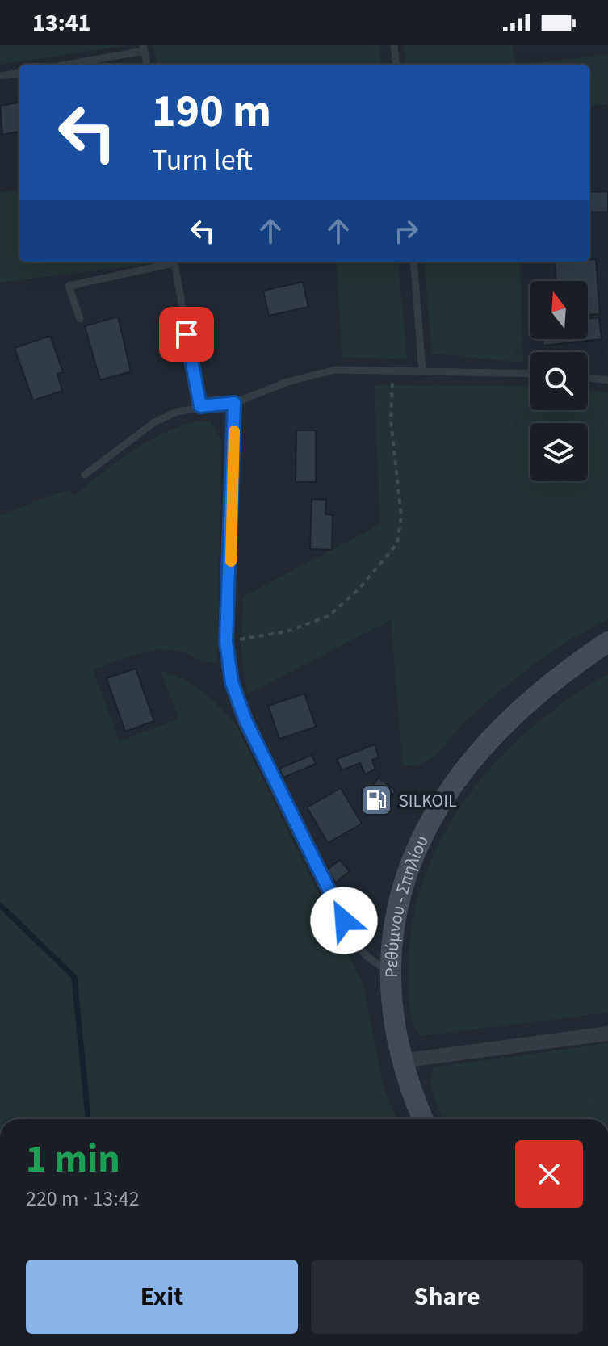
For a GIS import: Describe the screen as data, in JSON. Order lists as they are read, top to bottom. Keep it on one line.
{"streets":{"main road":["Ρεθύμνου - Σπηλίου"]},"places":{"fuel station":["SILKOIL"]},"north":"top","page":{"status":"13:41","turn":["190 m","Turn left"],"heading":["1 min","220 m · 13:42"],"buttons":["Exit","Share"]}}
